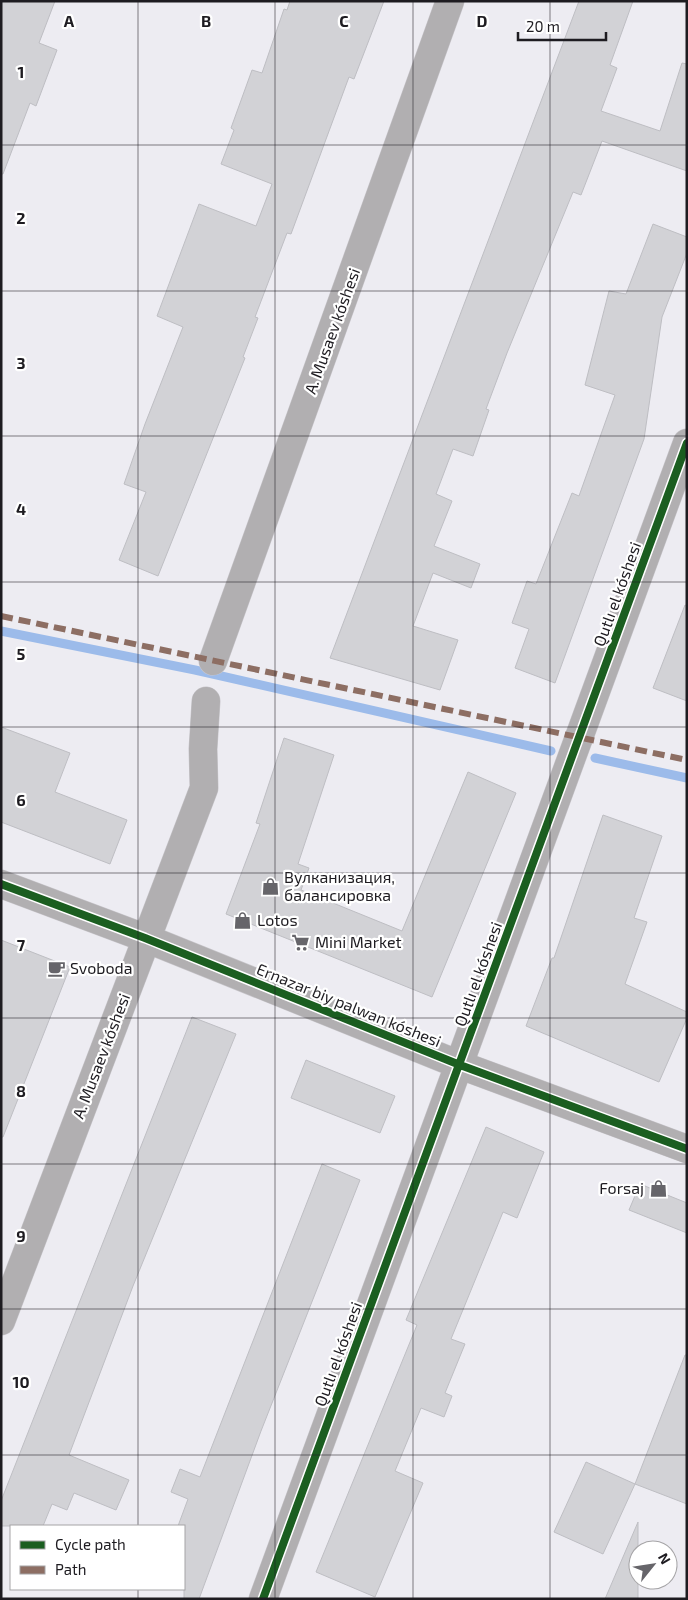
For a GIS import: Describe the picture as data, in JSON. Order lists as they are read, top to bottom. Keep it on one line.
{"streets":{"street":["A. Musaev kóshesi","Qutlı el kóshesi","Ernazar biy palwan kóshesi"]},"crossings":[["A. Musaev kóshesi","Ernazar biy palwan kóshesi"],["Qutlı el kóshesi","Ernazar biy palwan kóshesi"]],"places":{"shop":["Вулканизация, балансировка","Lotos","Forsaj"],"supermarket":["Mini Market"],"cafe":["Svoboda"]},"legend":["Cycle path","Path"],"scale_bar":"20 m","north":"top right","grid":{"columns":["A","B","C","D"],"rows":["1","2","3","4","5","6","7","8","9","10"]}}
